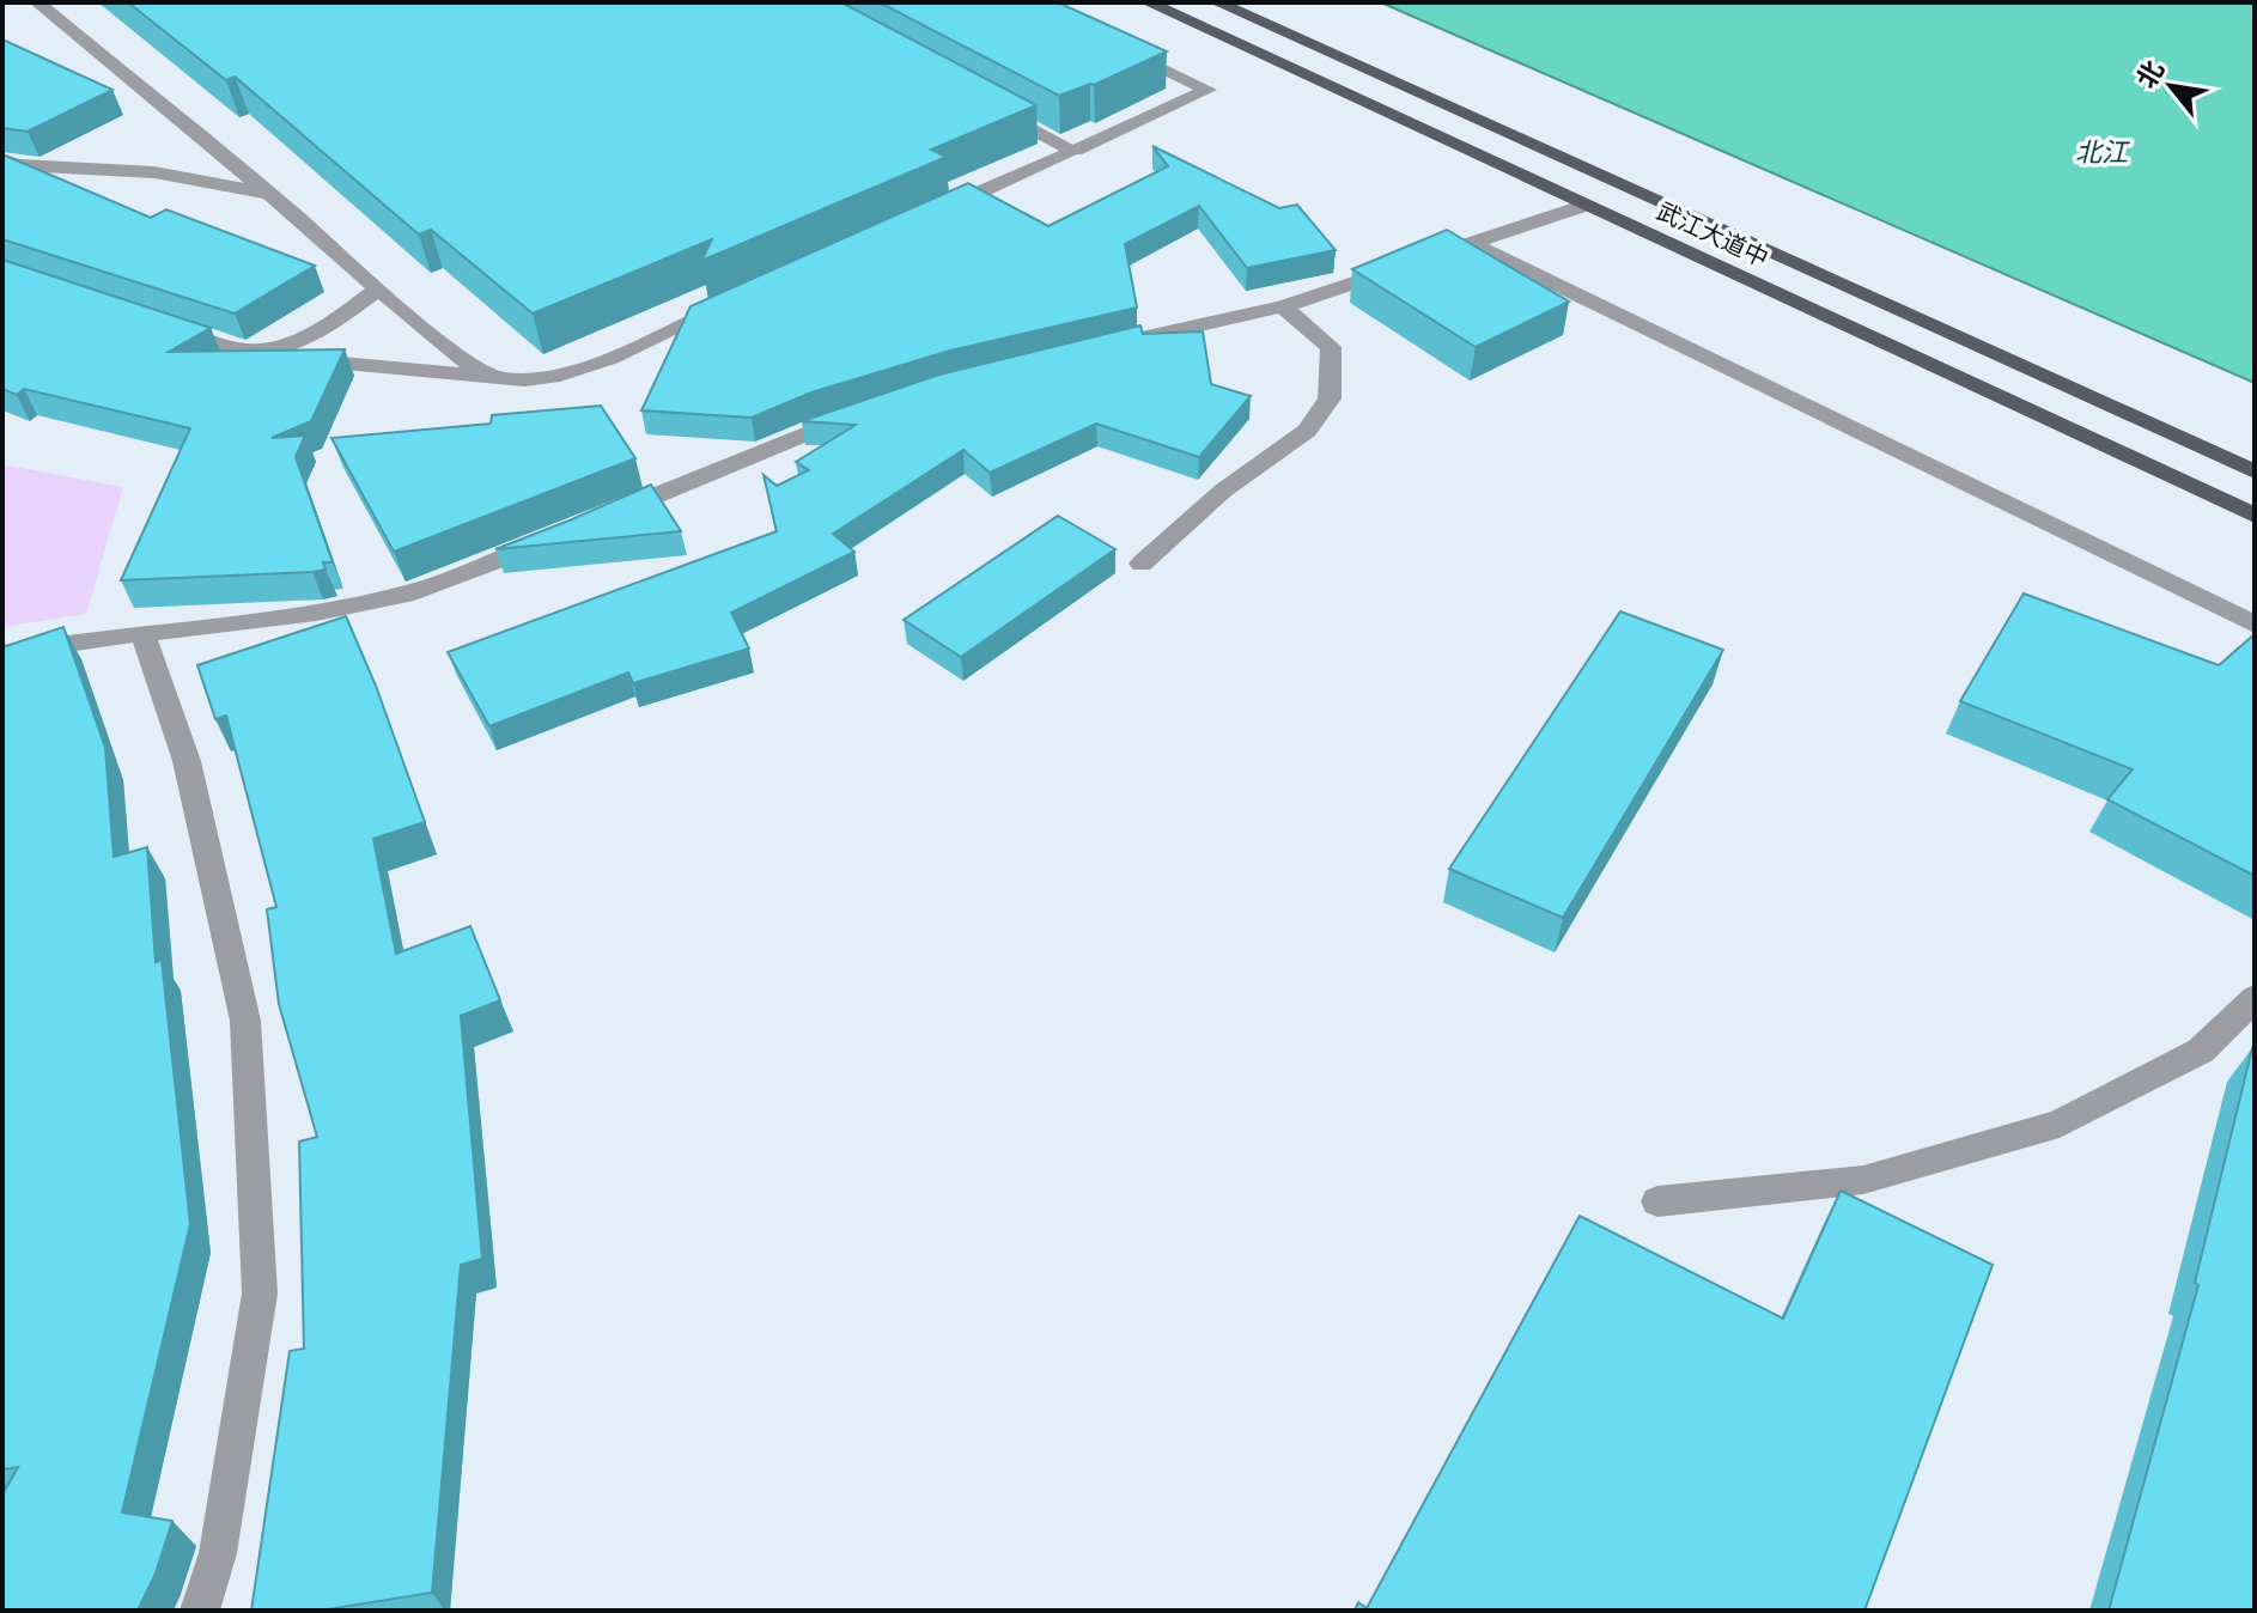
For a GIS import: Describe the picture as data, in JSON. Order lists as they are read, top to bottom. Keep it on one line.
{"streets":{"main road":["武江大道中"]},"water":["北江"],"north":"top left"}
